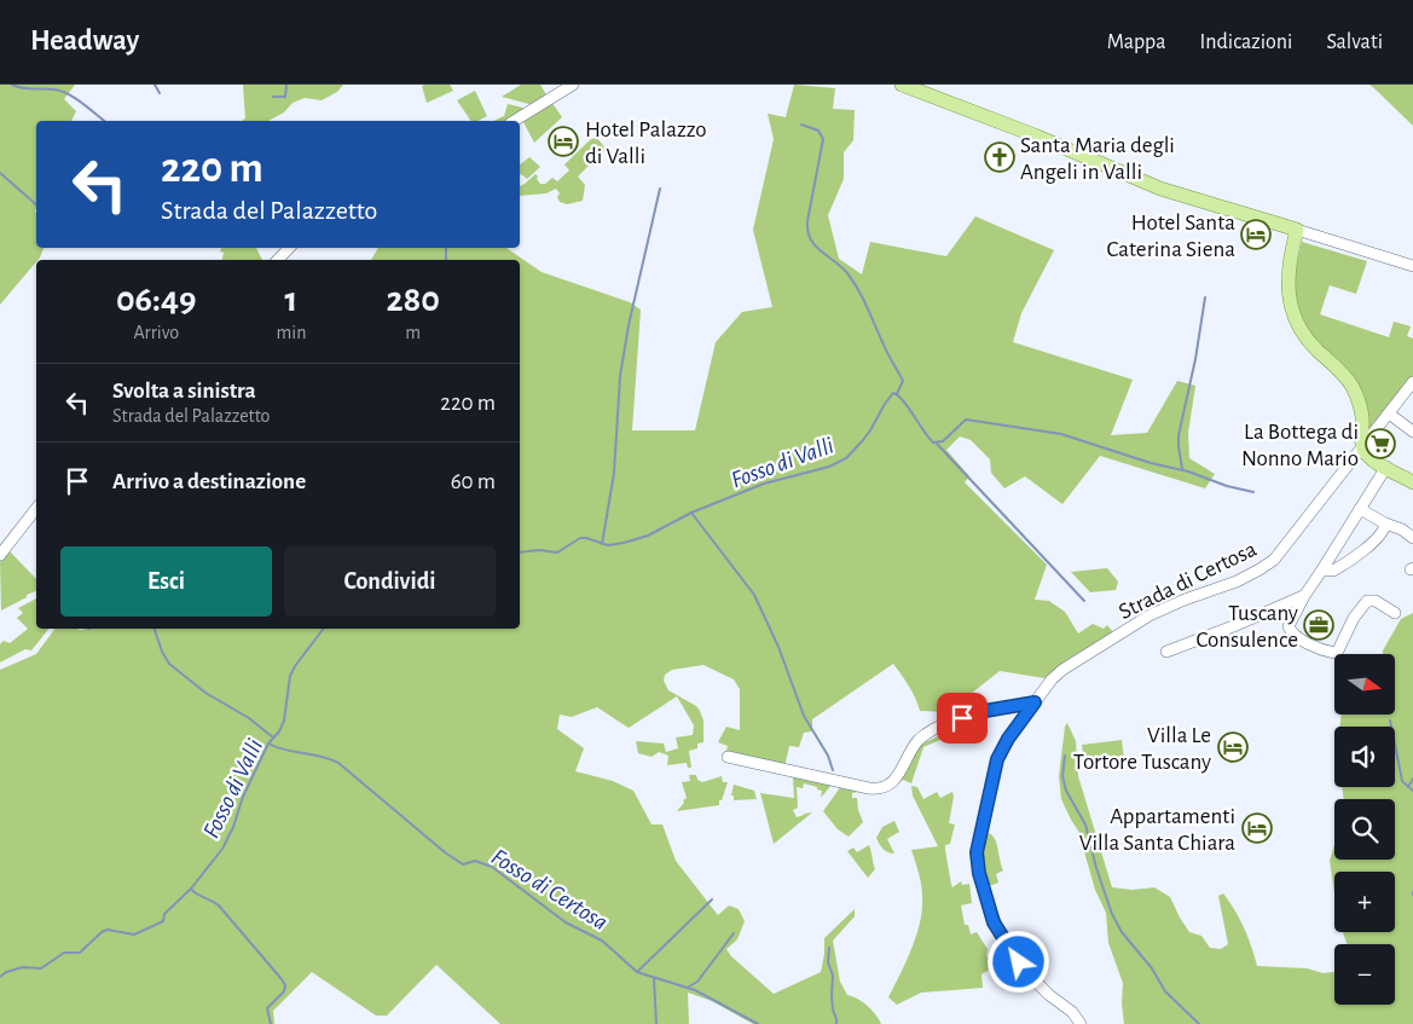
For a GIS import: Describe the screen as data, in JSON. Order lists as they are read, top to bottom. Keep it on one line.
{"streets":{"street":["Strada di Certosa"]},"water":["Fosso di Valli","Fosso di Certosa"],"places":{"hotel":["Hotel Palazzo di Valli","Hotel Santa Caterina Siena","Villa Le Tortore Tuscany","Appartamenti Villa Santa Chiara"],"church":["Santa Maria degli Angeli in Valli"],"supermarket":["La Bottega di Nonno Mario"],"office":["Tuscany Consulence"]},"north":"right","page":{"header":"Headway","nav":["Mappa","Indicazioni","Salvati"],"turn":["220 m","Strada del Palazzetto"],"eta":["06:49","Arrivo","1","min","280","m"],"list":[{"name":"Svolta a sinistra","note":"Strada del Palazzetto","value":"220 m"},{"name":"Arrivo a destinazione","value":"60 m"}],"buttons":["Esci","Condividi"],"map_buttons":["+","−"]}}
